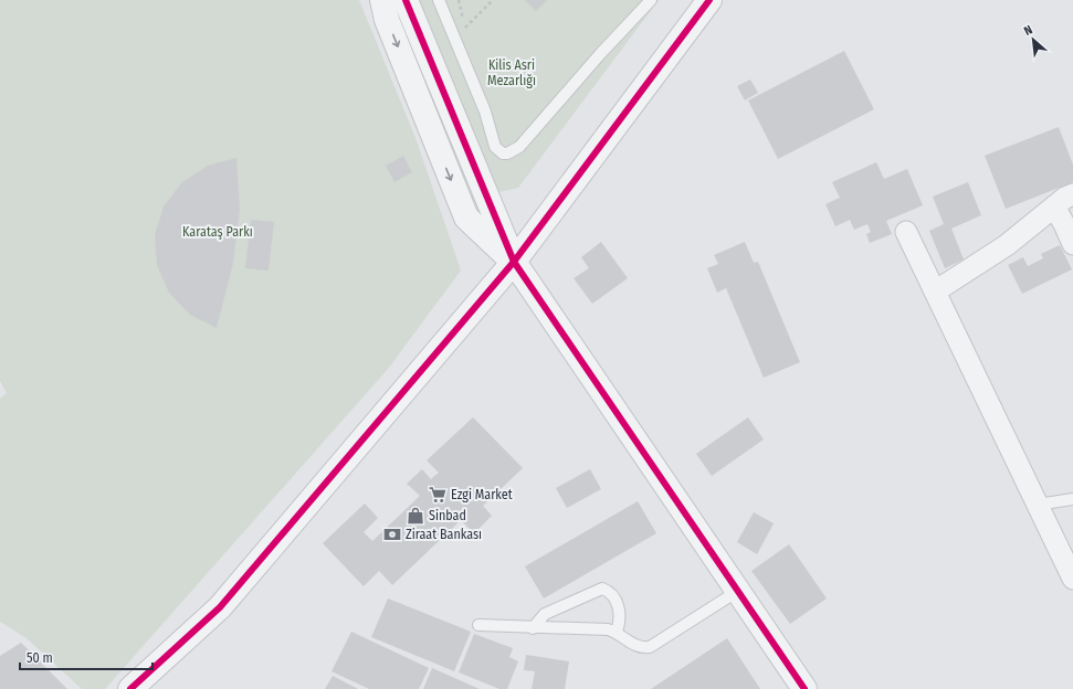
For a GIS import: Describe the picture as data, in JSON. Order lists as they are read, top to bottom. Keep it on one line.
{"parks":["Kilis Asri Mezarlığı","Karataş Parkı"],"places":{"supermarket":["Ezgi Market"],"shop":["Sinbad"],"bank":["Ziraat Bankası"]},"scale_bar":"50 m","north":"top left"}
